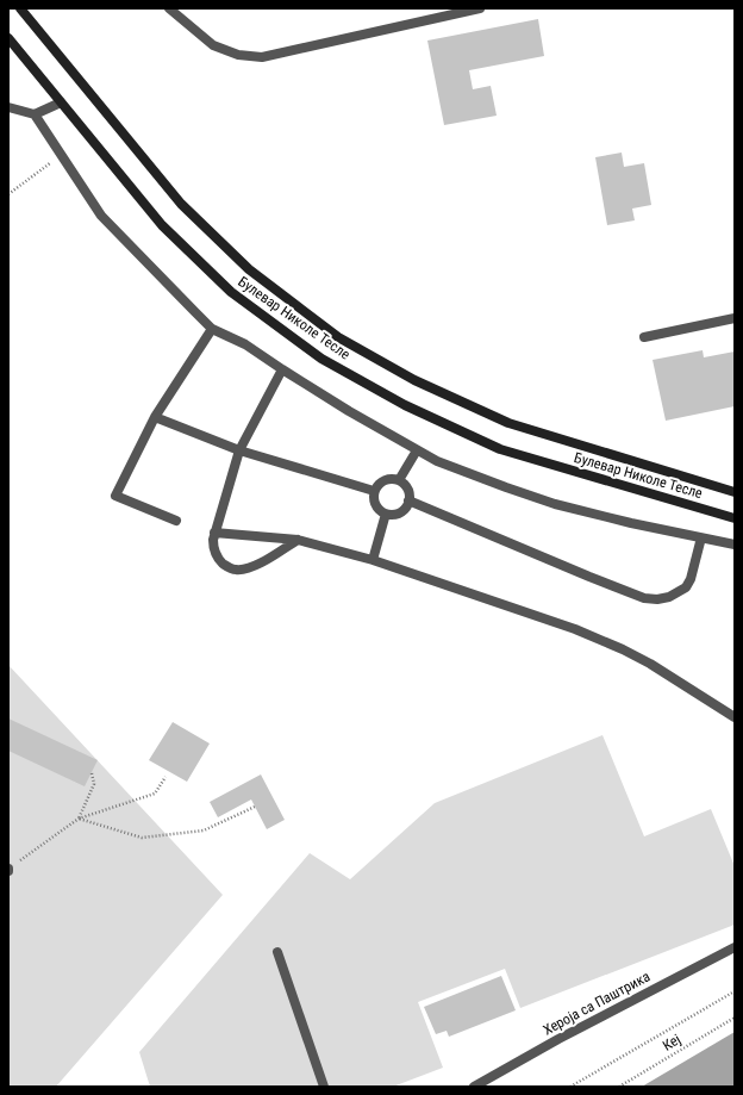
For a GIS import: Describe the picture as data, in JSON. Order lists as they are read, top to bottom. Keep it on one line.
{"streets":{"main road":["Булевар Николе Тесле"],"street":["Хероја са Паштрика"],"path":["Кеј"]}}
